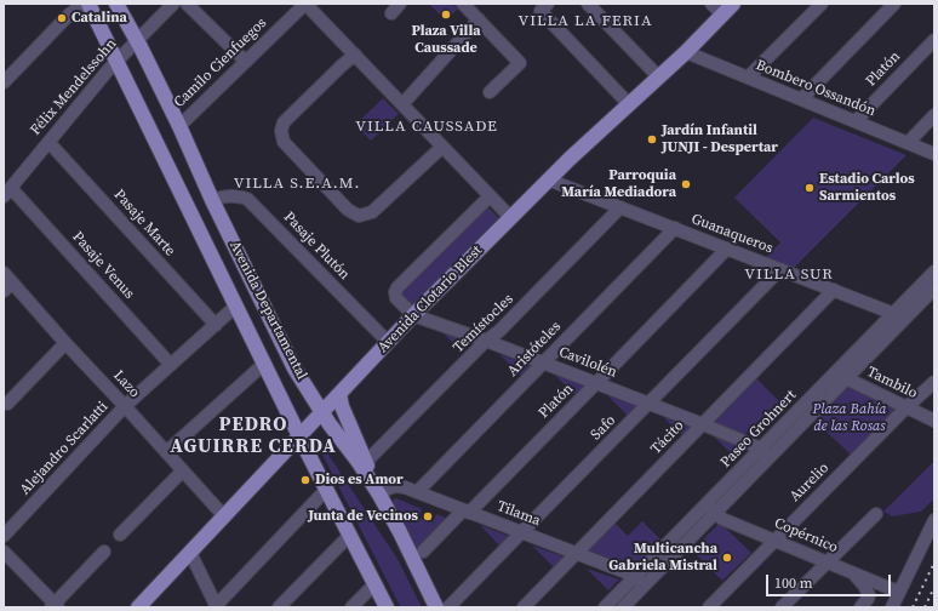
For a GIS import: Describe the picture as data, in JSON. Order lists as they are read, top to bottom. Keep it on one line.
{"streets":{"main road":["Avenida Clotario Blest","Avenida Departamental"],"street":["Camilo Cienfuegos","Platón","Félix Mendelssohn","Bombero Ossandón","Pasaje Marte","Guanaqueros","Pasaje Plutón","Pasaje Venus","Temístocles","Aristóteles","Cavilolén","Tambilo","Lazo","Safo","Paseo Grohnert","Tácito","Alejandro Scarlatti","Aurelio","Tilama","Copérnico"]},"crossings":[["Camilo Cienfuegos","Avenida Departamental"],["Platón","Bombero Ossandón"],["Platón","Guanaqueros"],["Platón","Cavilolén"],["Platón","Tilama"],["Félix Mendelssohn","Pasaje Marte"],["Félix Mendelssohn","Pasaje Venus"],["Félix Mendelssohn","Avenida Departamental"],["Bombero Ossandón","Avenida Clotario Blest"],["Pasaje Marte","Alejandro Scarlatti"],["Guanaqueros","Avenida Clotario Blest"],["Guanaqueros","Temístocles"],["Guanaqueros","Aristóteles"],["Guanaqueros","Safo"],["Guanaqueros","Paseo Grohnert"],["Guanaqueros","Tácito"],["Pasaje Plutón","Avenida Clotario Blest"],["Pasaje Plutón","Avenida Departamental"],["Pasaje Venus","Alejandro Scarlatti"],["Avenida Clotario Blest","Avenida Departamental"],["Avenida Clotario Blest","Cavilolén"],["Avenida Clotario Blest","Lazo"],["Avenida Departamental","Alejandro Scarlatti"],["Avenida Departamental","Tilama"],["Temístocles","Cavilolén"],["Aristóteles","Cavilolén"],["Aristóteles","Tilama"],["Cavilolén","Safo"],["Cavilolén","Paseo Grohnert"],["Cavilolén","Tácito"],["Tambilo","Paseo Grohnert"],["Tambilo","Aurelio"],["Lazo","Alejandro Scarlatti"],["Safo","Tilama"],["Paseo Grohnert","Tilama"],["Paseo Grohnert","Copérnico"],["Tácito","Tilama"],["Aurelio","Copérnico"]],"districts":["VILLA LA FERIA","VILLA CAUSSADE","VILLA S.E.A.M.","VILLA SUR","PEDRO AGUIRRE CERDA"],"parks":["Plaza Bahía de las Rosas"],"places":["Plaza Villa Caussade","Catalina","Jardín Infantil JUNJI - Despertar","Parroquia María Mediadora","Estadio Carlos Sarmientos","Dios es Amor","Junta de Vecinos","Multicancha Gabriela Mistral"],"scale_bar":"100 m"}
